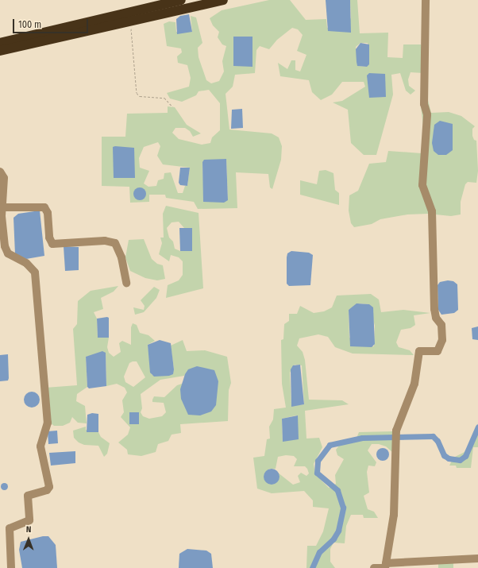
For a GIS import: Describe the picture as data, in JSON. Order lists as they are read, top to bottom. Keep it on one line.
{"scale_bar":"100 m","north":"top"}
